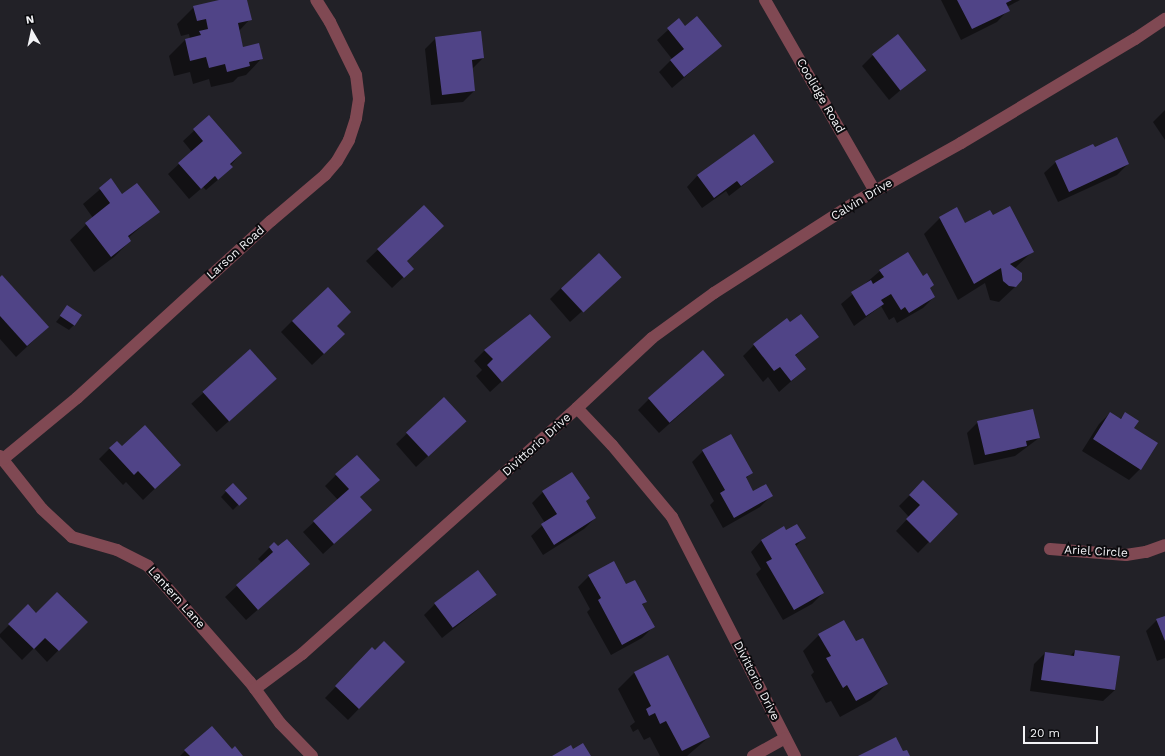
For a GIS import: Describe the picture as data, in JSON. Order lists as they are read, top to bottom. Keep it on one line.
{"streets":{"street":["Coolidge Road","Calvin Drive","Larson Road","Divittorio Drive","Ariel Circle","Lantern Lane"]},"crossings":[["Coolidge Road","Calvin Drive"],["Calvin Drive","Divittorio Drive"],["Larson Road","Lantern Lane"],["Divittorio Drive","Lantern Lane"]],"scale_bar":"20 m","north":"top"}
